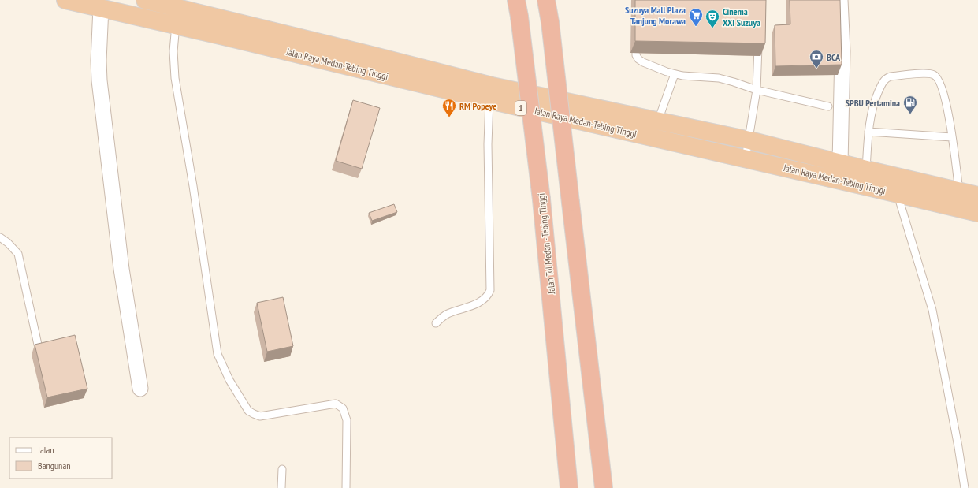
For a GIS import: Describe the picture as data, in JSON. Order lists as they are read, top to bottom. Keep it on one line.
{"streets":{"highway":["Jalan Raya Medan-Tebing Tinggi","1","Jalan Tol Medan - Tebing Tinggi"]},"places":{"supermarket":["Suzuya Mall Plaza Tanjung Morawa"],"theatre":["Cinema XXI Suzuya"],"bank":["BCA"],"fuel station":["SPBU Pertamina"],"restaurant":["RM Popeye"]},"legend":["Jalan","Bangunan"]}
